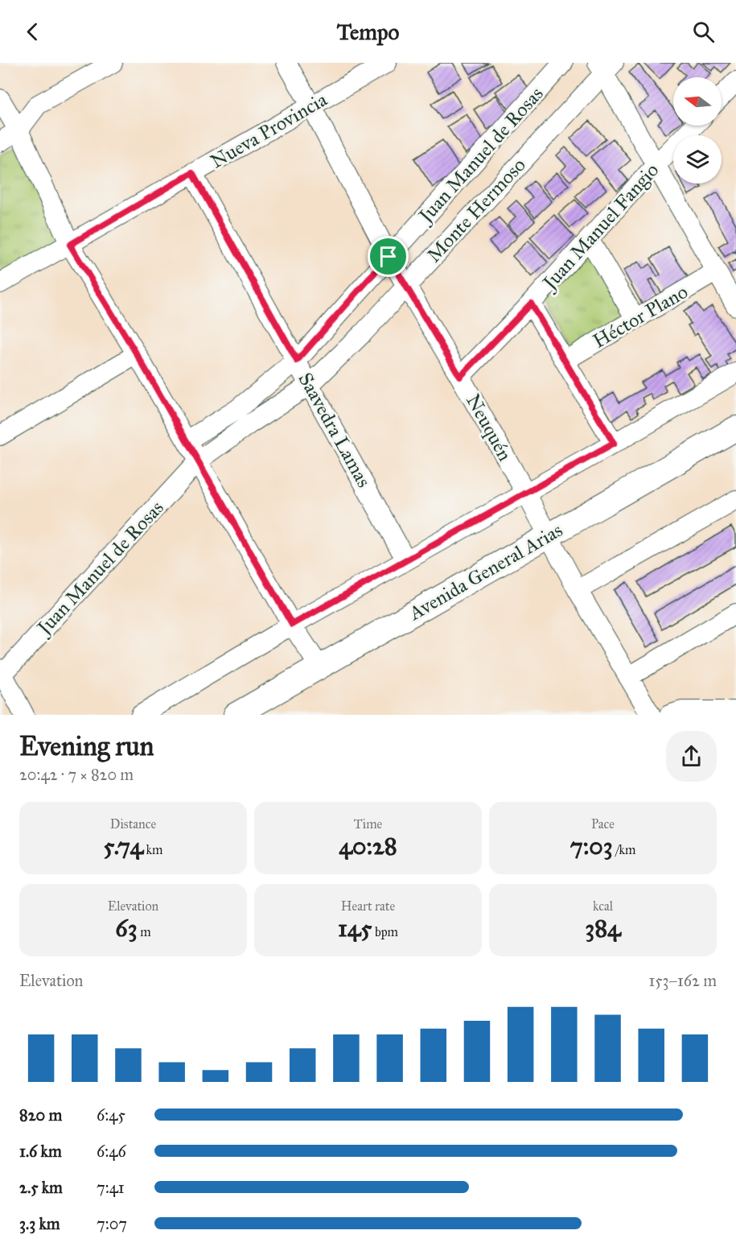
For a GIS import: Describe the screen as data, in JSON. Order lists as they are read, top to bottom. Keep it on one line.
{"streets":{"main road":["Avenida General Arias"],"street":["Nueva Provincia","Juan Manuel de Rosas","Monte Hermoso","Juan Manuel Fangio","Héctor Plano","Neuquén","Saavedra Lamas"]},"crossings":[["Nueva Provincia","Neuquén"],["Nueva Provincia","Saavedra Lamas"],["Juan Manuel de Rosas","Monte Hermoso"],["Juan Manuel de Rosas","Neuquén"],["Juan Manuel de Rosas","Saavedra Lamas"],["Monte Hermoso","Neuquén"],["Monte Hermoso","Saavedra Lamas"],["Juan Manuel Fangio","Neuquén"],["Neuquén","Avenida General Arias"]],"north":"left","page":{"header":"Tempo","heading":["Evening run","20:42 · 7 × 820 m"],"stats":[["Distance","5.74 km"],["Time","40:28"],["Pace","7:03 /km"],["Elevation","63 m"],["Heart rate","145 bpm"],["kcal","384"]],"chart":["Elevation","153–162 m"],"list":[{"name":"820 m","note":"6:45"},{"name":"1.6 km","note":"6:46"},{"name":"2.5 km","note":"7:41"},{"name":"3.3 km","note":"7:07"}]}}
